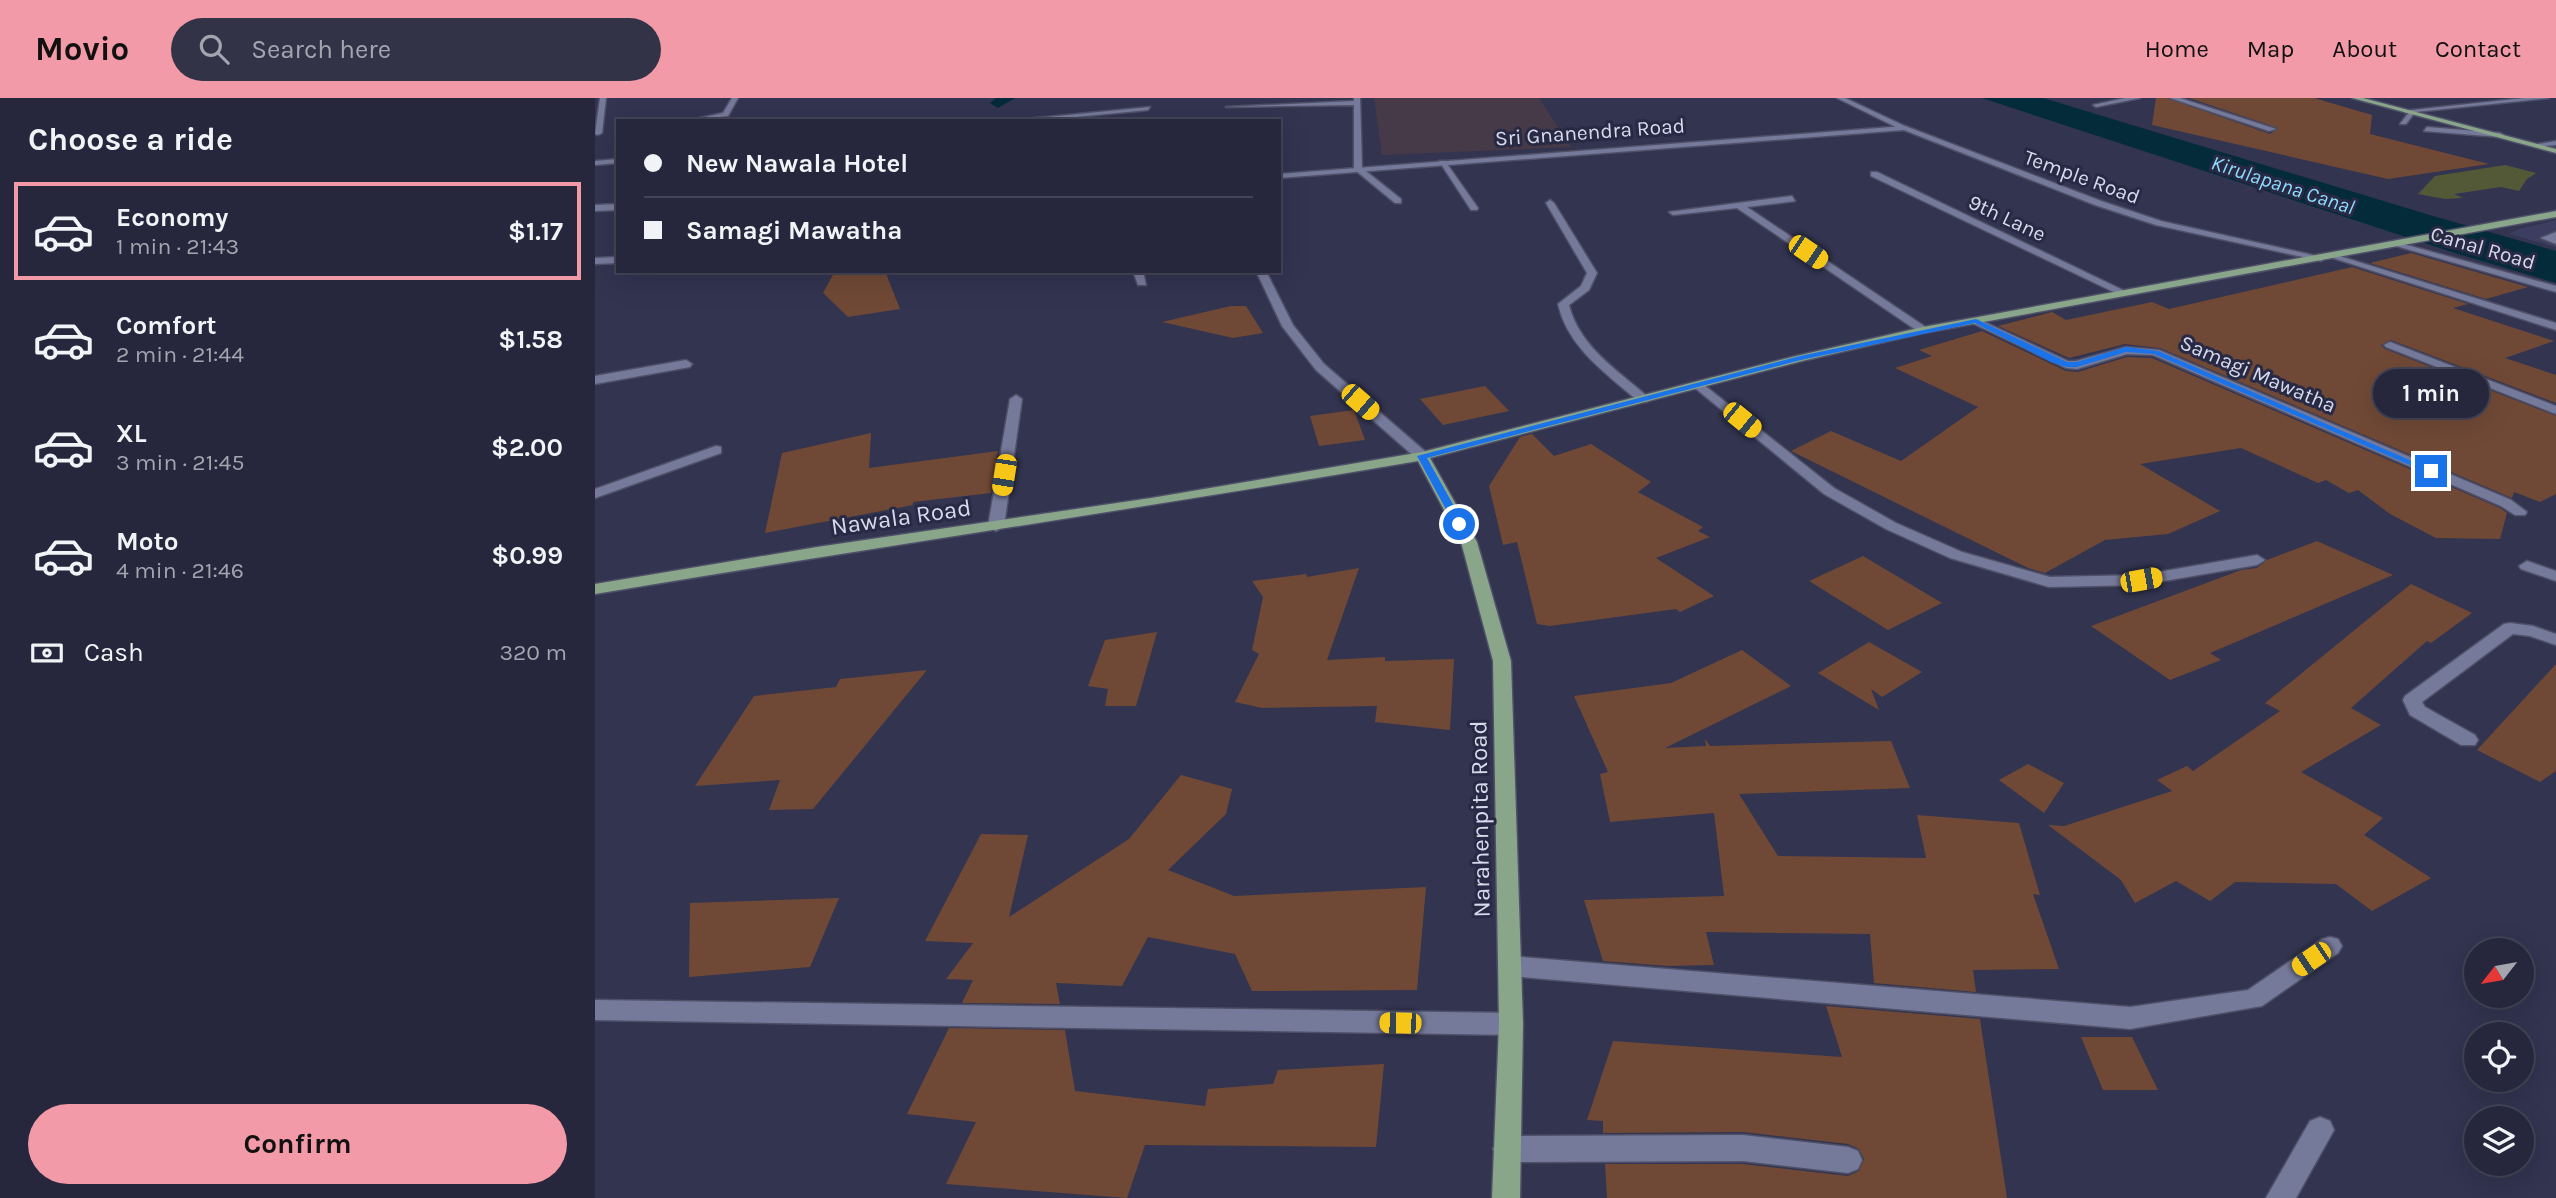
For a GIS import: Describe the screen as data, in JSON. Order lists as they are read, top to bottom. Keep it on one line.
{"streets":{"main road":["Nawala Road","Narahenpita Road"],"street":["Sri Gnanendra Road","Temple Road","9th Lane","Canal Road","Samagi Mawatha"]},"crossings":[["Sri Gnanendra Road","Temple Road"],["Temple Road","Nawala Road"],["9th Lane","Nawala Road"],["Canal Road","Nawala Road"],["Samagi Mawatha","Nawala Road"],["Nawala Road","Narahenpita Road"]],"water":["Kirulapana Canal"],"north":"bottom left","page":{"header":"Movio","search":"Search here","nav":["Home","Map","About","Contact"],"heading":"Choose a ride","banner":["New Nawala Hotel","Samagi Mawatha"],"list":[{"name":"Economy","note":"1 min · 21:43","value":"$1.17"},{"name":"Comfort","note":"2 min · 21:44","value":"$1.58"},{"name":"XL","note":"3 min · 21:45","value":"$2.00"},{"name":"Moto","note":"4 min · 21:46","value":"$0.99"}],"bubble":"1 min","pay":["Cash","320 m"],"buttons":"Confirm"}}
